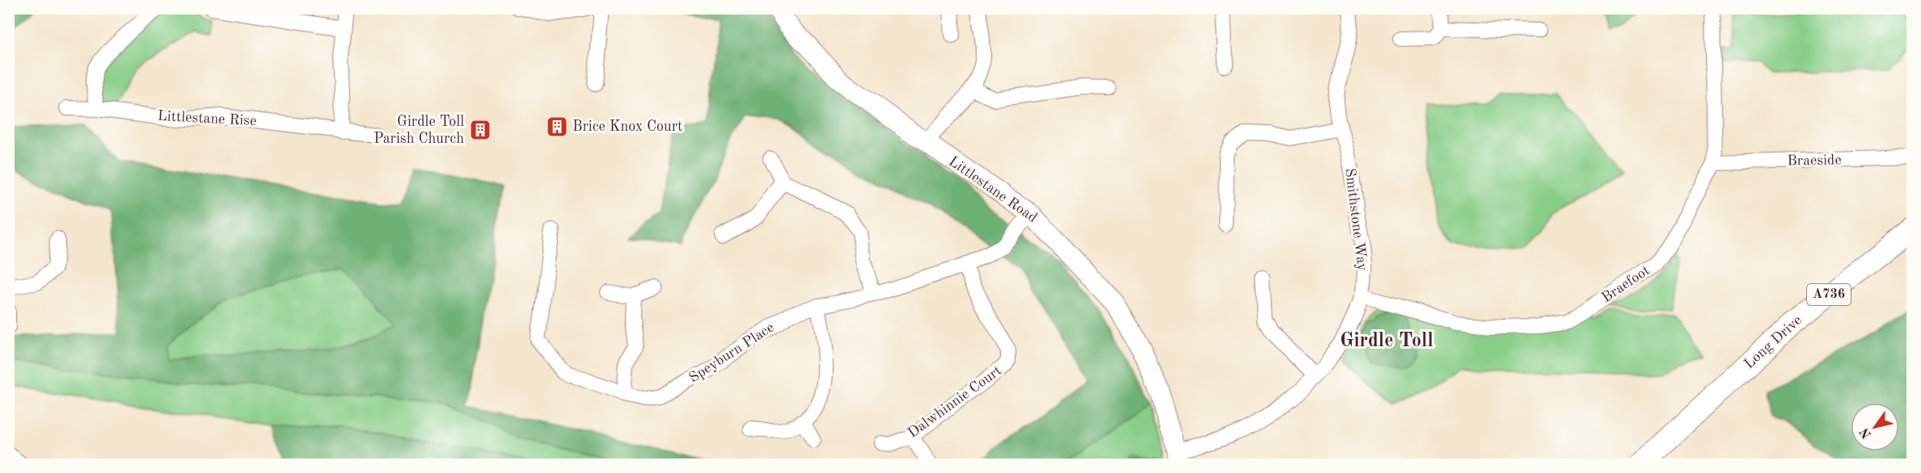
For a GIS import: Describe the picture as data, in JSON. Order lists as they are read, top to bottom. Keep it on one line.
{"streets":{"main road":["A736","Long Drive"],"street":["Littlestane Rise","Braeside","Littlestane Road","Smithstone Way","Braefoot","Speyburn Place","Dalwhinnie Court"]},"crossings":[["Braeside","Braefoot"],["Littlestane Road","Smithstone Way"],["Littlestane Road","Speyburn Place"],["Smithstone Way","Braefoot"],["Speyburn Place","Dalwhinnie Court"]],"districts":["Girdle Toll"],"places":{"building":["Brice Knox Court","Girdle Toll Parish Church"]},"north":"bottom left"}
